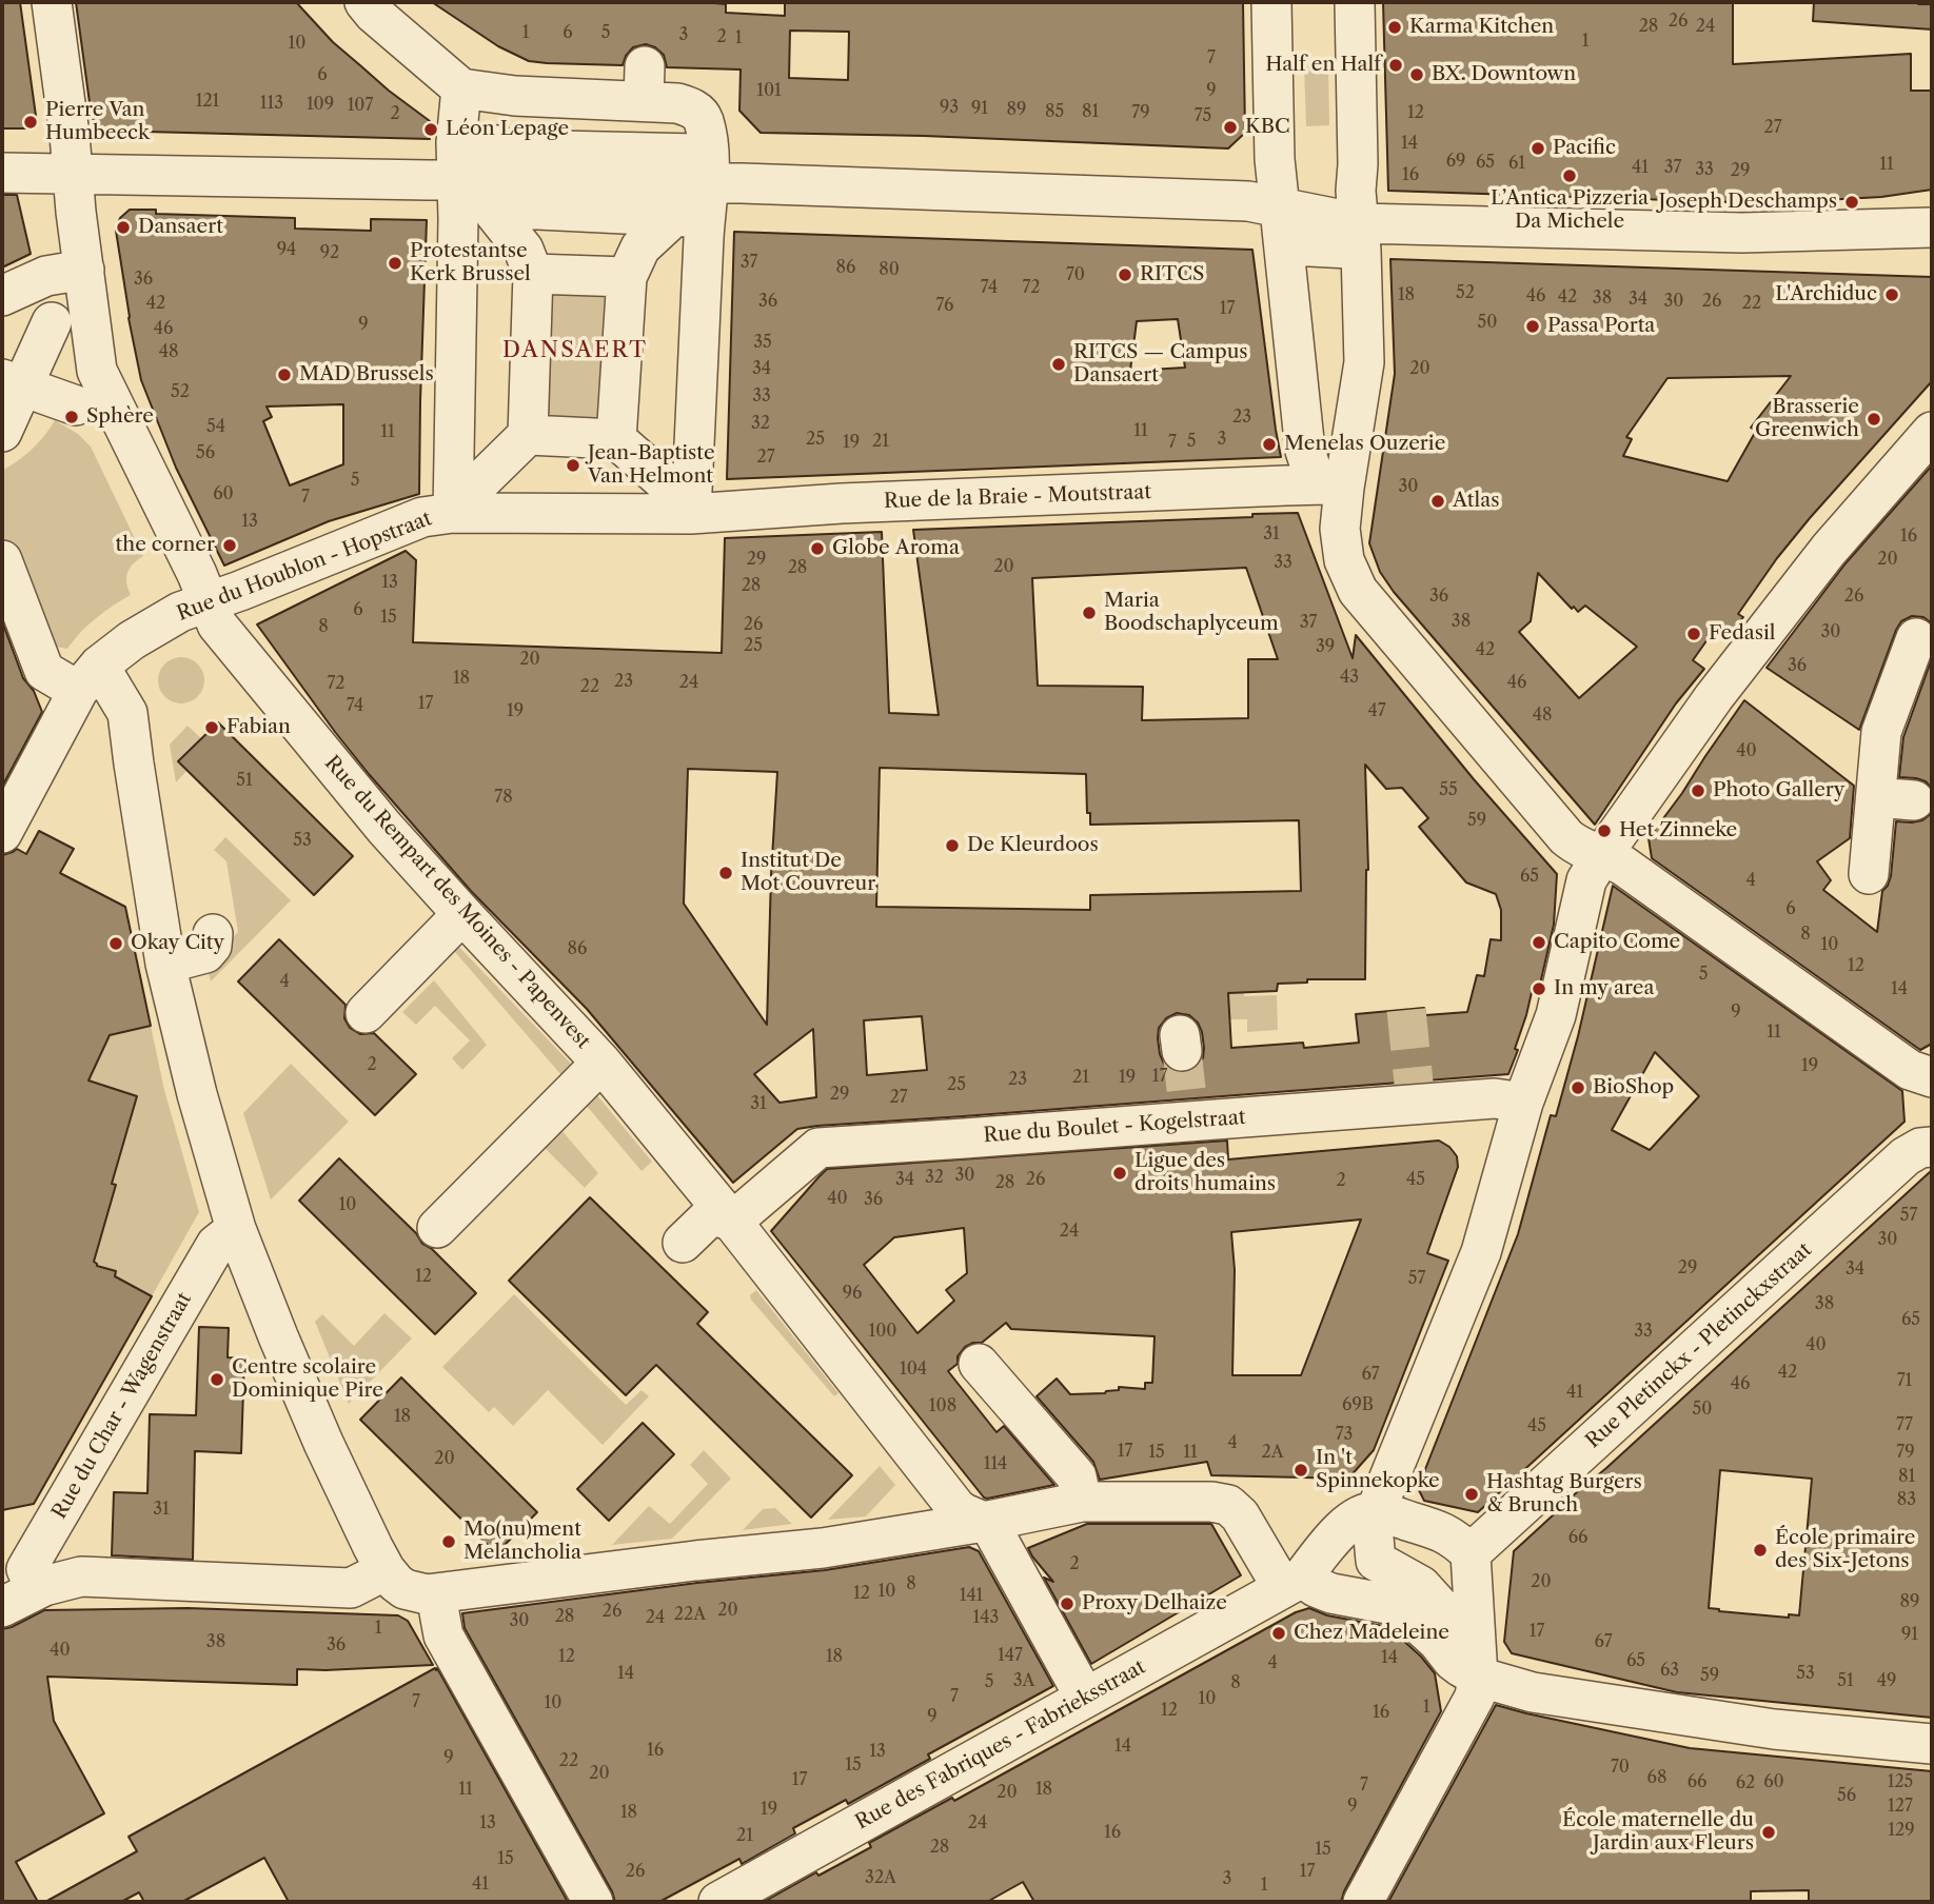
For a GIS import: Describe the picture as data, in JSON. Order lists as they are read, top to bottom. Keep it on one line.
{"streets":{"street":["Rue de la Braie - Moutstraat","Rue du Houblon - Hopstraat","Rue du Rempart des Moines - Papenvest","Rue du Boulet - Kogelstraat","Rue Pletinckx - Pletinckxstraat","Rue du Char - Wagenstraat","Rue des Fabriques - Fabrieksstraat"]},"crossings":[["Rue de la Braie - Moutstraat","Rue du Houblon - Hopstraat"],["Rue du Houblon - Hopstraat","Rue du Rempart des Moines - Papenvest"],["Rue du Rempart des Moines - Papenvest","Rue du Boulet - Kogelstraat"],["Rue du Rempart des Moines - Papenvest","Rue des Fabriques - Fabrieksstraat"]],"districts":["DANSAERT"],"places":["Karma Kitchen","Half en Half","BX. Downtown","Pierre Van Humbeeck","KBC","Léon Lepage","Pacific","L’Antica Pizzeria Da Michele","Joseph Deschamps","Dansaert","Protestantse Kerk Brussel","RITCS","L'Archiduc","Passa Porta","RITCS — Campus Dansaert","MAD Brussels","Sphère","Brasserie Greenwich","Menelas Ouzerie","Jean-Baptiste Van Helmont","Atlas","the corner","Globe Aroma","Maria Boodschaplyceum","Fedasil","Fabian","Photo Gallery","Het Zinneke","De Kleurdoos","Institut De Mot Couvreur","Capito Come","Okay City","In my area","BioShop","Ligue des droits humains","Centre scolaire Dominique Pire","In 't Spinnekopke","Hashtag Burgers & Brunch","Mo(nu)ment Melancholia","École primaire des Six-Jetons","Proxy Delhaize","Chez Madeleine","École maternelle du Jardin aux Fleurs"],"house_numbers":["26","28","24","1","6","5","3","2","1","1","10","7","6","101","9","121","113","109","107","93","91","89","85","81","79","12","2","75","27","14","69","65","61","11","41","37","33","29","16","94","92","37","86","80","70","36","74","72","52","18","46","42","38","34","36","30","26","42","22","76","17","50","9","46","35","48","34","20","52","33","23","32","54","11","11","25","3","21","5","19","7","56","27","5","30","60","7","13","31","16","29","20","33","20","28","13","28","36","26","6","15","38","37","26","8","30","25","39","42","20","36","43","18","23","24","46","72","22","17","74","19","47","48","40","51","55","78","59","53","65","4","6","8","10","86","12","5","4","14","9","11","2","19","17","21","19","23","25","29","27","31","30","32","34","26","45","2","28","40","36","10","57","24","30","29","34","12","57","96","38","65","100","33","40","104","42","67","71","46","41","69B","108","50","18","77","45","73","4","17","15","11","2A","79","20","114","81","83","31","66","2","20","8","10","12","141","89","20","26","22A","28","24","143","30","1","17","91","38","67","36","40","147","12","18","14","65","4","63","14","53","59","3A","51","49","5","8","7","10","7","10","1","12","16","9","14","16","13","9","22","15","70","20","68","17","66","60","125","62","7","11","18","20","56","9","127","19","18","13","24","129","16","21","28","15","15","26","17","32A","3","41","1"]}
